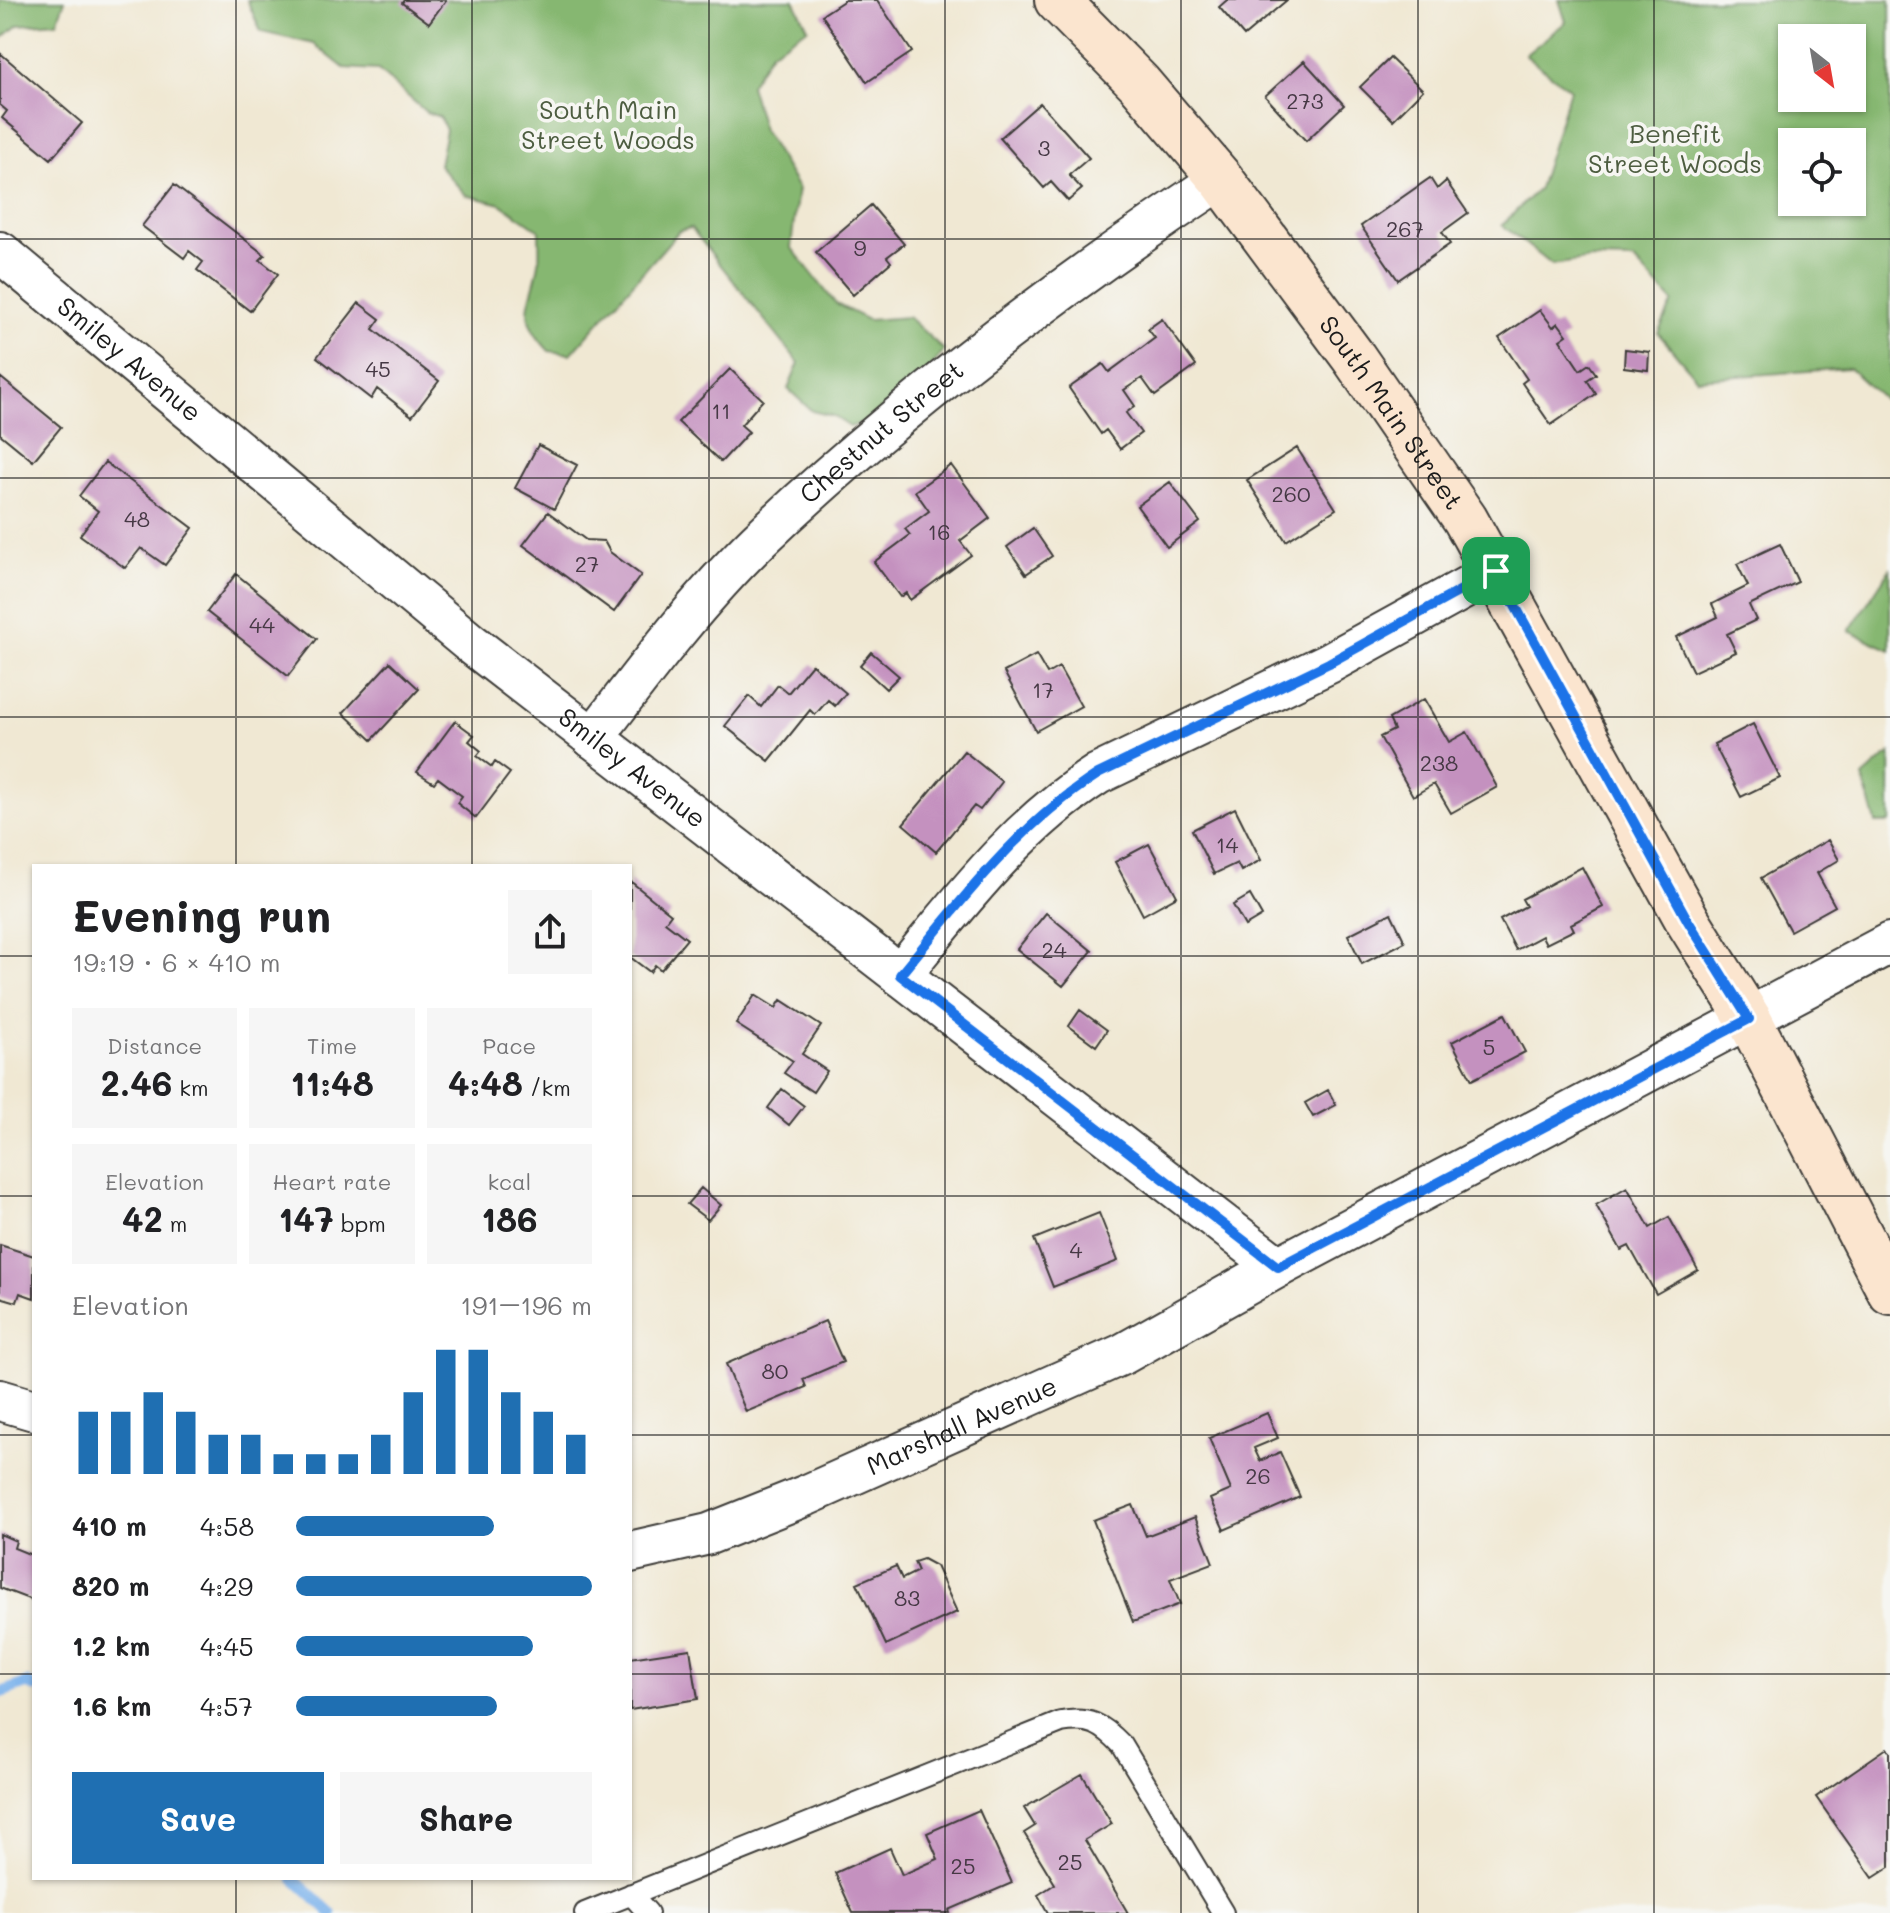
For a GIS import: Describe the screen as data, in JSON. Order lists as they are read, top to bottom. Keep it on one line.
{"streets":{"main road":["South Main Street"],"street":["Smiley Avenue","Chestnut Street","Marshall Avenue"]},"crossings":[["Smiley Avenue","Chestnut Street"],["Smiley Avenue","Marshall Avenue"],["South Main Street","Chestnut Street"],["South Main Street","Marshall Avenue"]],"parks":["South Main Street Woods","Benefit Street Woods"],"house_numbers":["273","3","267","9","45","11","260","48","16","27","44","17","238","14","24","5","4","80","26","83","25","25"],"north":"bottom right","page":{"heading":["Evening run","19:19 · 6 × 410 m"],"stats":[["Distance","2.46 km"],["Time","11:48"],["Pace","4:48 /km"],["Elevation","42 m"],["Heart rate","147 bpm"],["kcal","186"]],"chart":["Elevation","191–196 m"],"list":[{"name":"410 m","note":"4:58"},{"name":"820 m","note":"4:29"},{"name":"1.2 km","note":"4:45"},{"name":"1.6 km","note":"4:57"}],"buttons":["Save","Share"]}}
